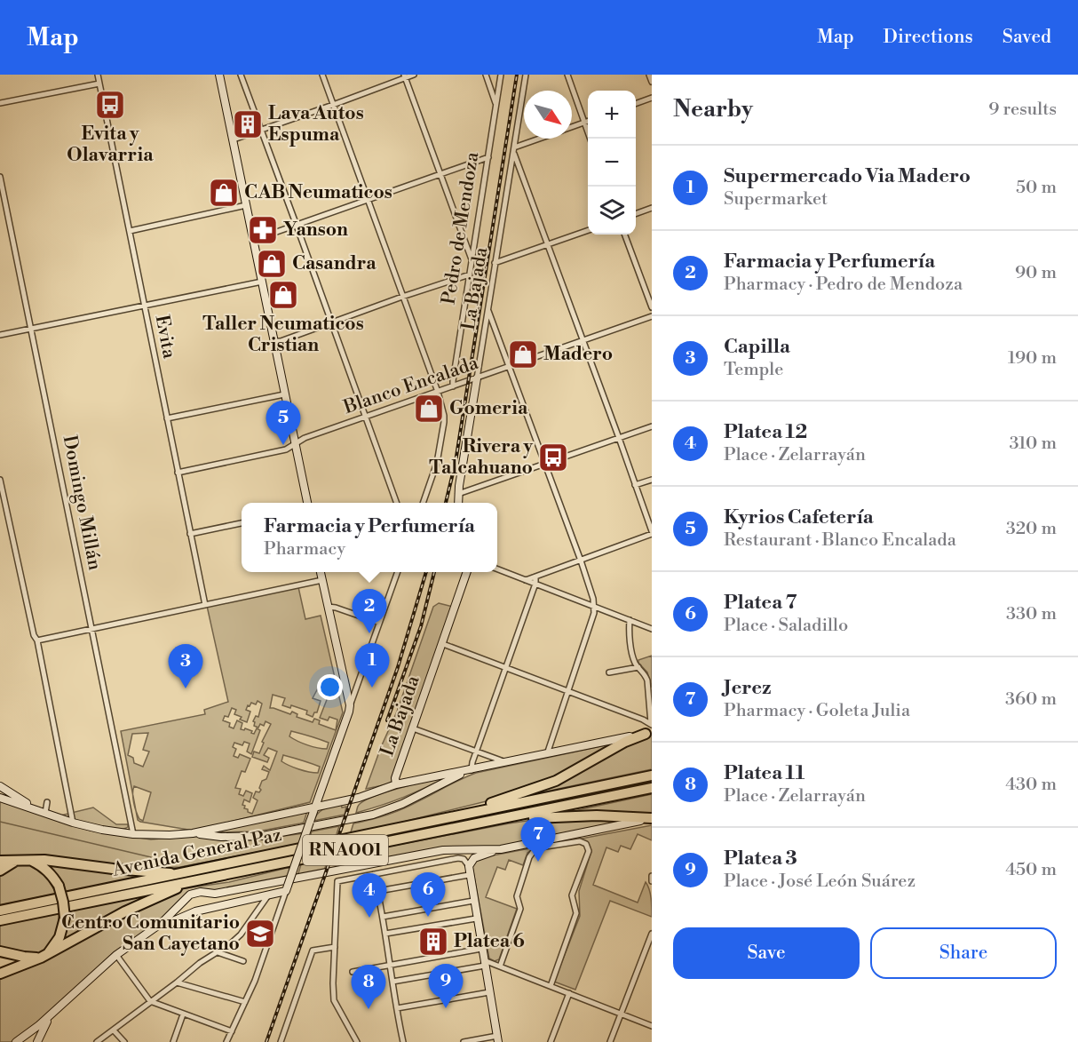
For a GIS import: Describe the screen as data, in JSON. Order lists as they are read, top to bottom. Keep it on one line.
{"streets":{"highway":["RNA001","Avenida General Paz"],"street":["Pedro de Mendoza","La Bajada","Evita","Blanco Encalada","Domingo Millán"]},"crossings":[["Pedro de Mendoza","Blanco Encalada"],["La Bajada","Blanco Encalada"],["La Bajada","Avenida General Paz"],["Evita","Blanco Encalada"],["Domingo Millán","Avenida General Paz"]],"places":{"bus stop":["Evita y Olavarria","Rivera y Talcahuano"],"building":["Lava Autos Espuma","Platea 6"],"shop":["CAB Neumaticos","Casandra","Taller Neumaticos Cristian","Madero","Gomeria"],"pharmacy":["Yanson"],"school or university":["Centro Comunitario San Cayetano"]},"north":"bottom right","page":{"header":"Map","nav":["Map","Directions","Saved"],"heading":["Nearby","9 results"],"map_buttons":["+","−"],"list":[{"mark":"1","name":"Supermercado Via Madero","note":"Supermarket","value":"50 m"},{"mark":"2","name":"Farmacia y Perfumería","note":"Pharmacy · Pedro de Mendoza","value":"90 m"},{"mark":"3","name":"Capilla","note":"Temple","value":"190 m"},{"mark":"4","name":"Platea 12","note":"Place · Zelarrayán","value":"310 m"},{"mark":"5","name":"Kyrios Cafetería","note":"Restaurant · Blanco Encalada","value":"320 m"},{"mark":"6","name":"Platea 7","note":"Place · Saladillo","value":"330 m"},{"mark":"7","name":"Jerez","note":"Pharmacy · Goleta Julia","value":"360 m"},{"mark":"8","name":"Platea 11","note":"Place · Zelarrayán","value":"430 m"},{"mark":"9","name":"Platea 3","note":"Place · José León Suárez","value":"450 m"}],"pins":["5","2","1","3","7","6","4","9","8"],"popup":["Farmacia y Perfumería","Pharmacy"],"buttons":["Save","Share"]}}
